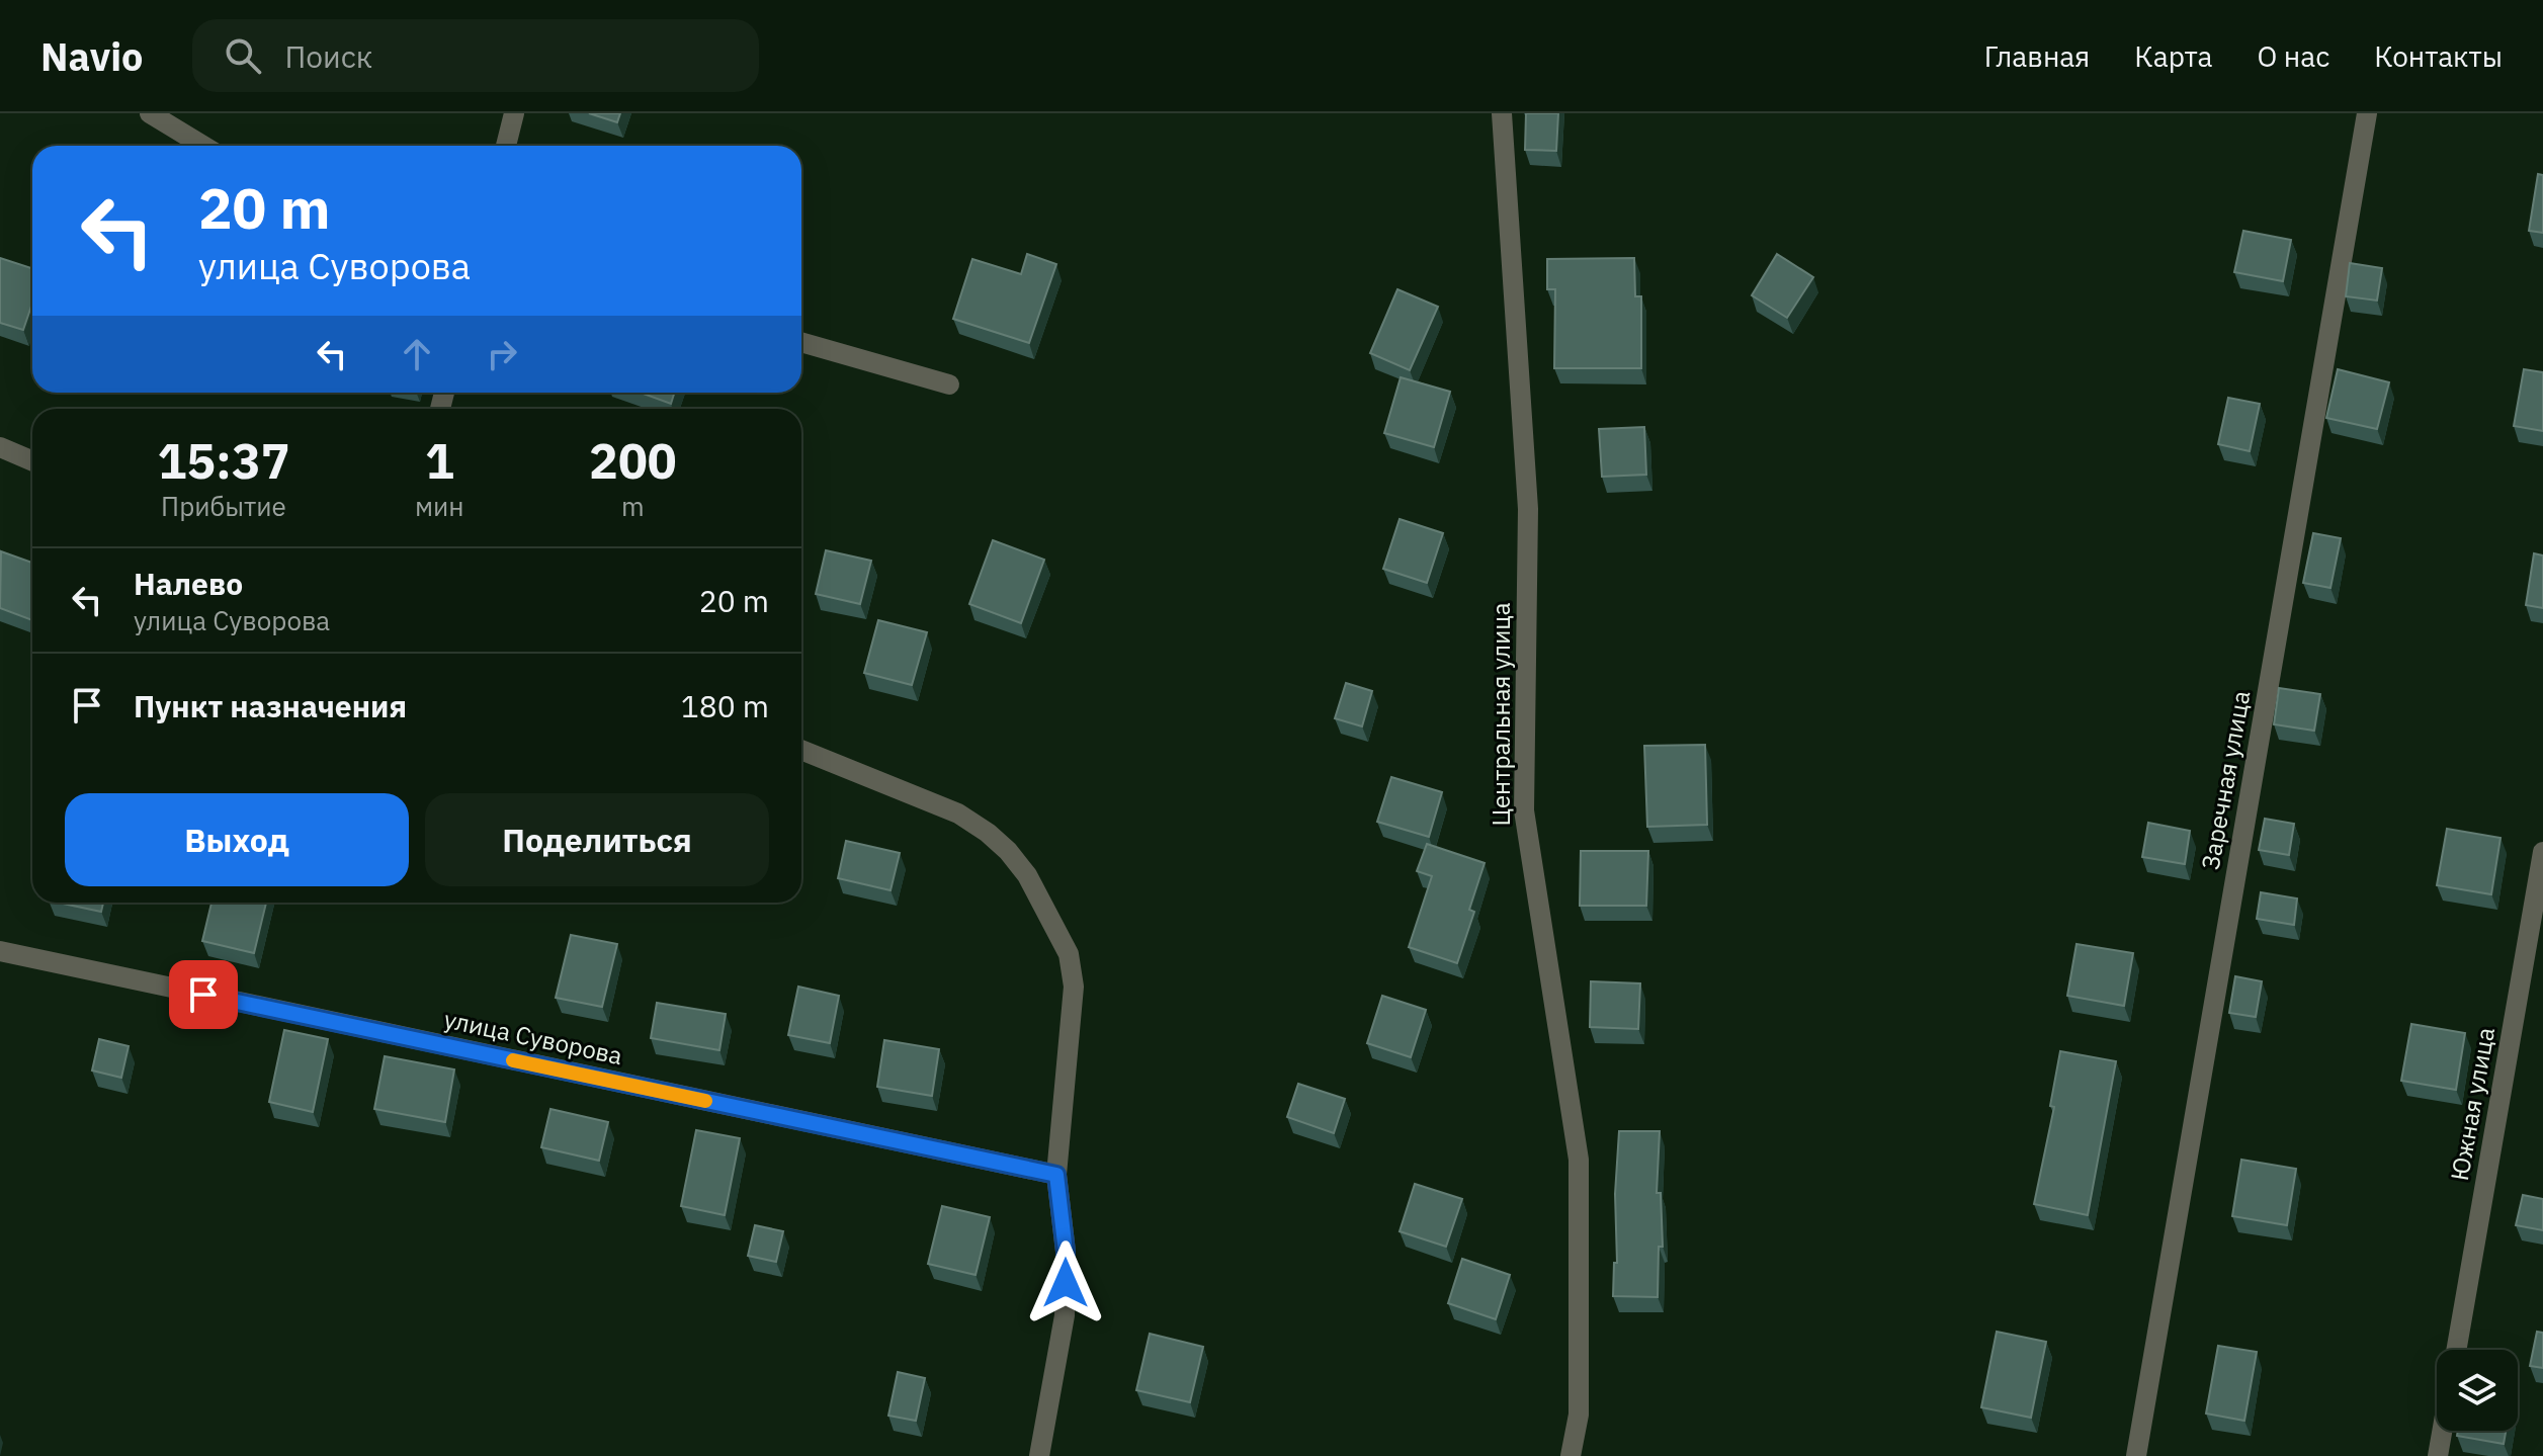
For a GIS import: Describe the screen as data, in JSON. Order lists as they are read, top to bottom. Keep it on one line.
{"streets":{"street":["Центральная улица","Заречная улица","улица Суворова","Южная улица"]},"page":{"header":"Navio","search":"Поиск","nav":["Главная","Карта","О нас","Контакты"],"turn":["20 m","улица Суворова"],"eta":["15:37","Прибытие","1","мин","200","m"],"list":[{"name":"Налево","note":"улица Суворова","value":"20 m"},{"name":"Пункт назначения","value":"180 m"}],"buttons":["Выход","Поделиться"]}}
